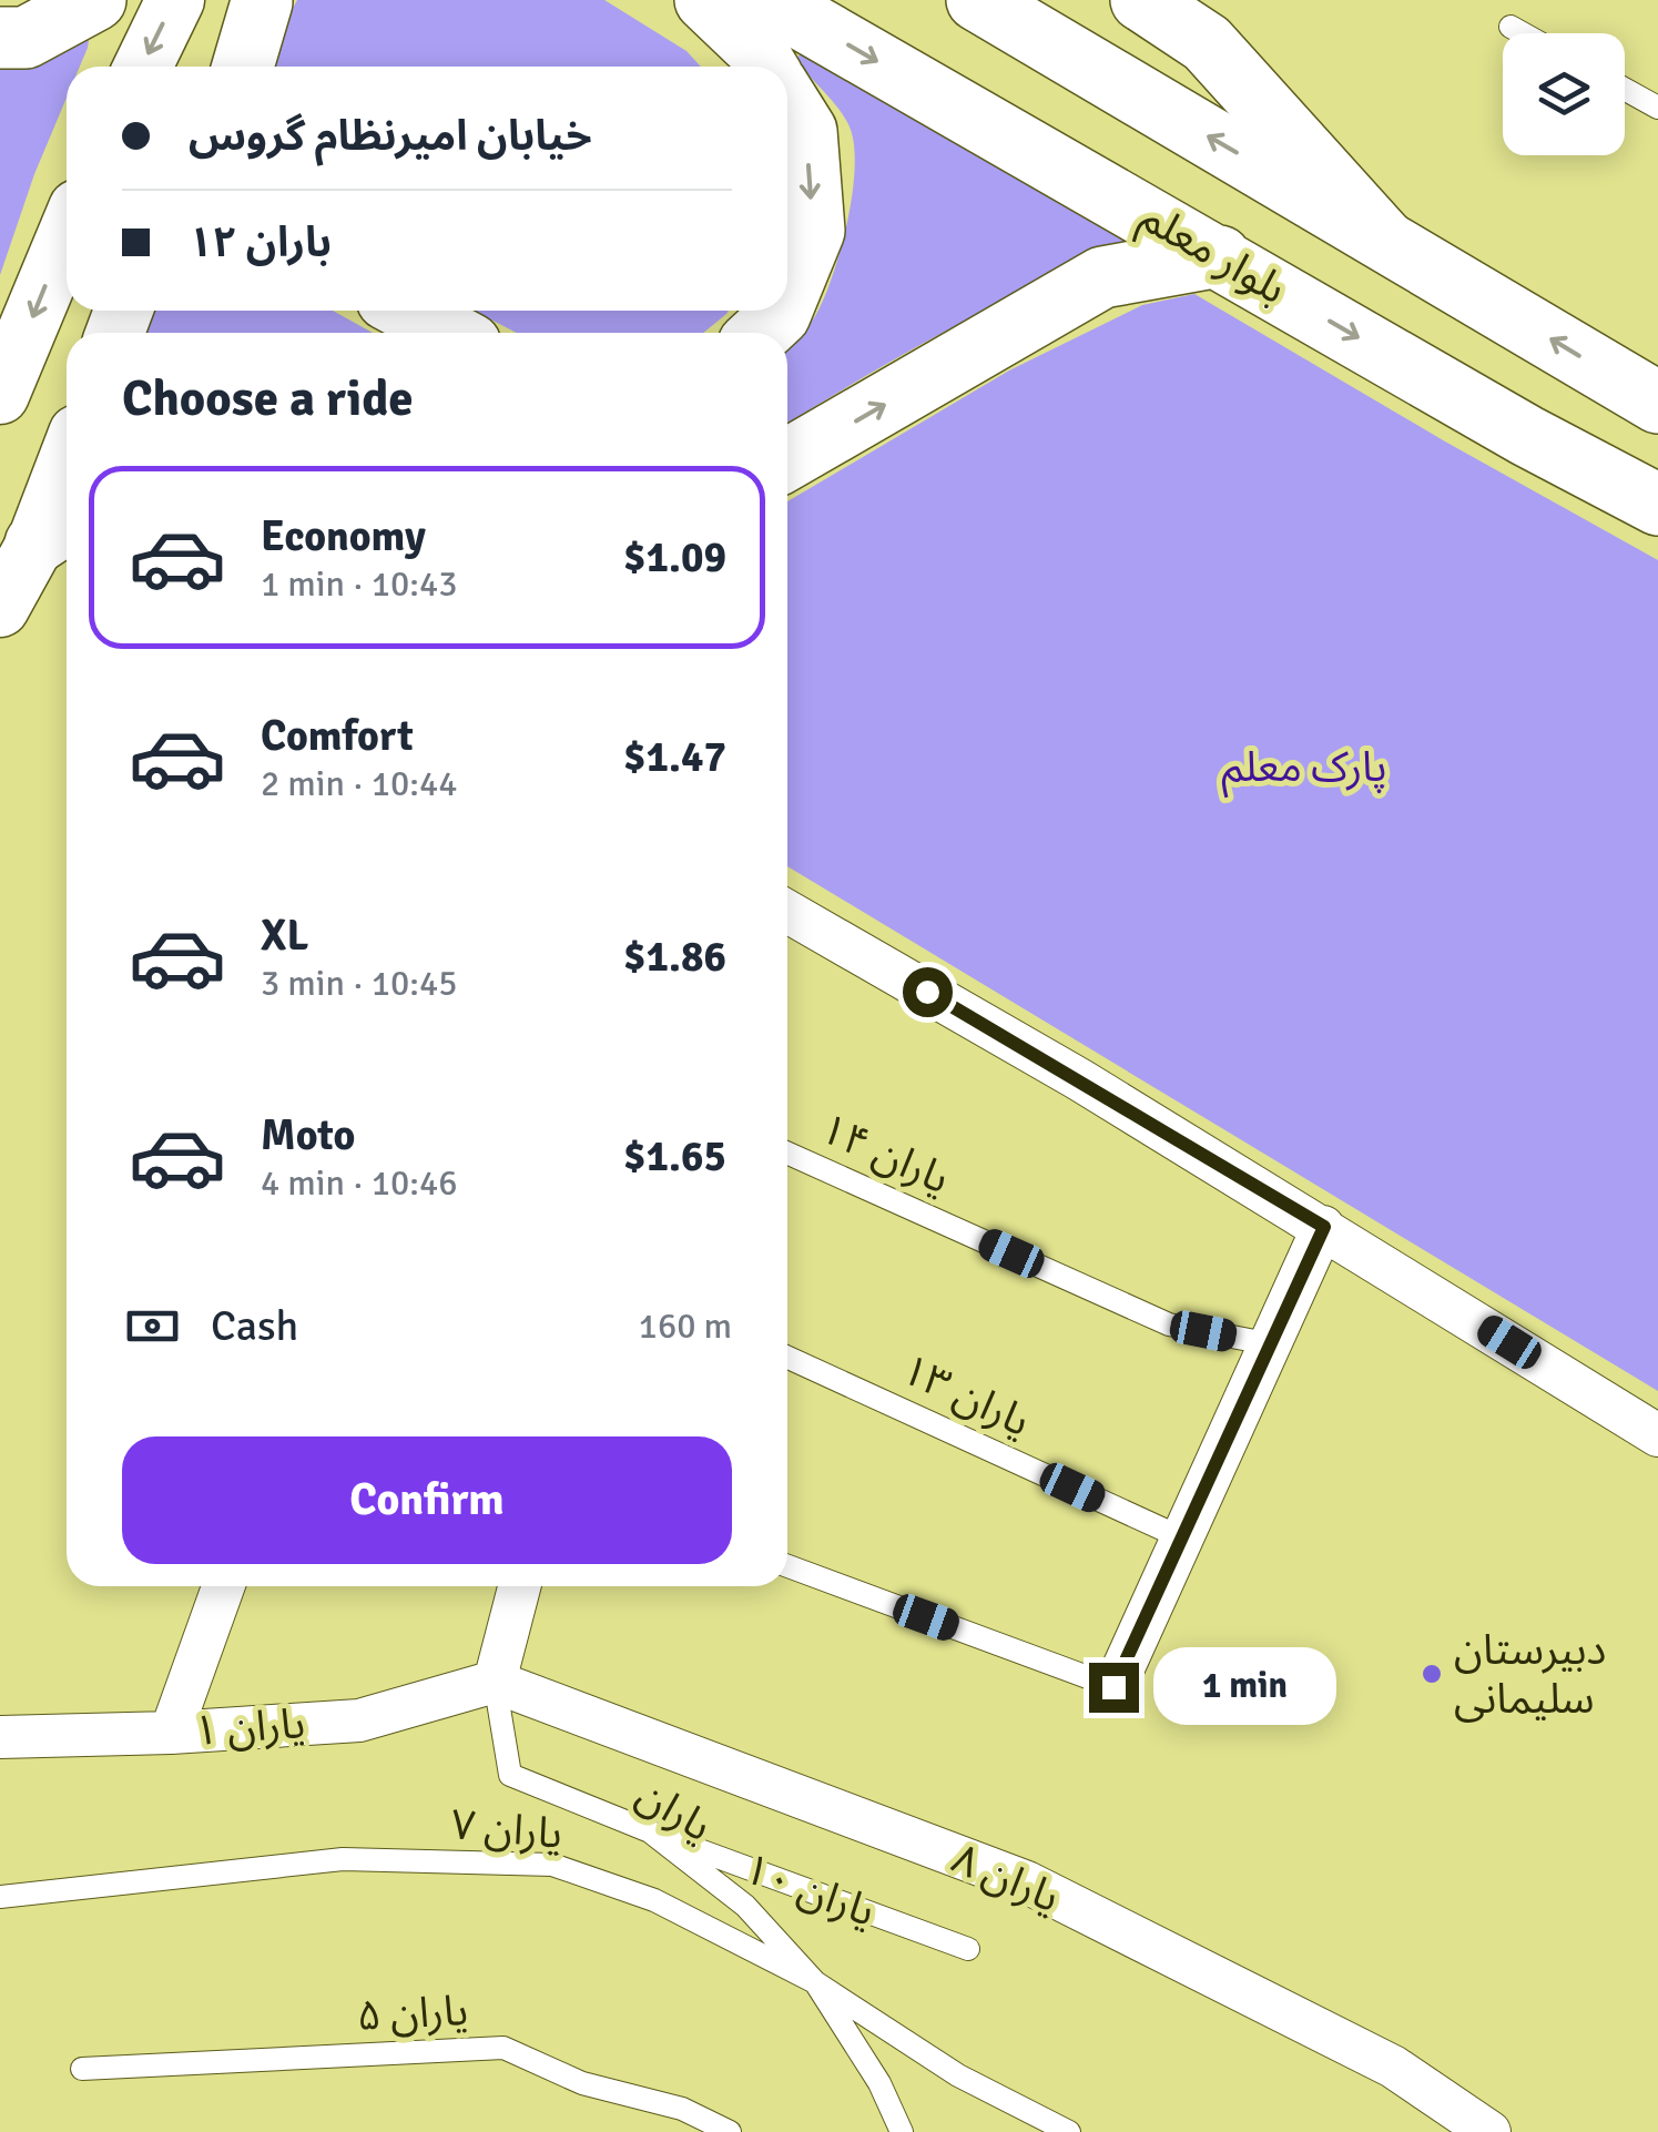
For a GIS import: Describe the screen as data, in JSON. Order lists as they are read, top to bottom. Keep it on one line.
{"streets":{"main road":["بلوار معلم"],"street":["یاران ۱","یاران ۸"],"lane":["یاران ۱۴","یاران ۱۳","یاران","یاران ۷","یاران ۱۰","یاران ۵"]},"crossings":[["یاران ۱","یاران"],["یاران ۱","یاران ۸"],["یاران","یاران ۷"],["یاران","یاران ۸"],["یاران","یاران ۱۰"]],"parks":["پارک معلم"],"places":["دبیرستان سلیمانی"],"page":{"banner":["خیابان امیرنظام گروس","باران ۱۲"],"heading":"Choose a ride","list":[{"name":"Economy","note":"1 min · 10:43","value":"$1.09"},{"name":"Comfort","note":"2 min · 10:44","value":"$1.47"},{"name":"XL","note":"3 min · 10:45","value":"$1.86"},{"name":"Moto","note":"4 min · 10:46","value":"$1.65"}],"pay":["Cash","160 m"],"buttons":"Confirm","bubble":"1 min"}}
